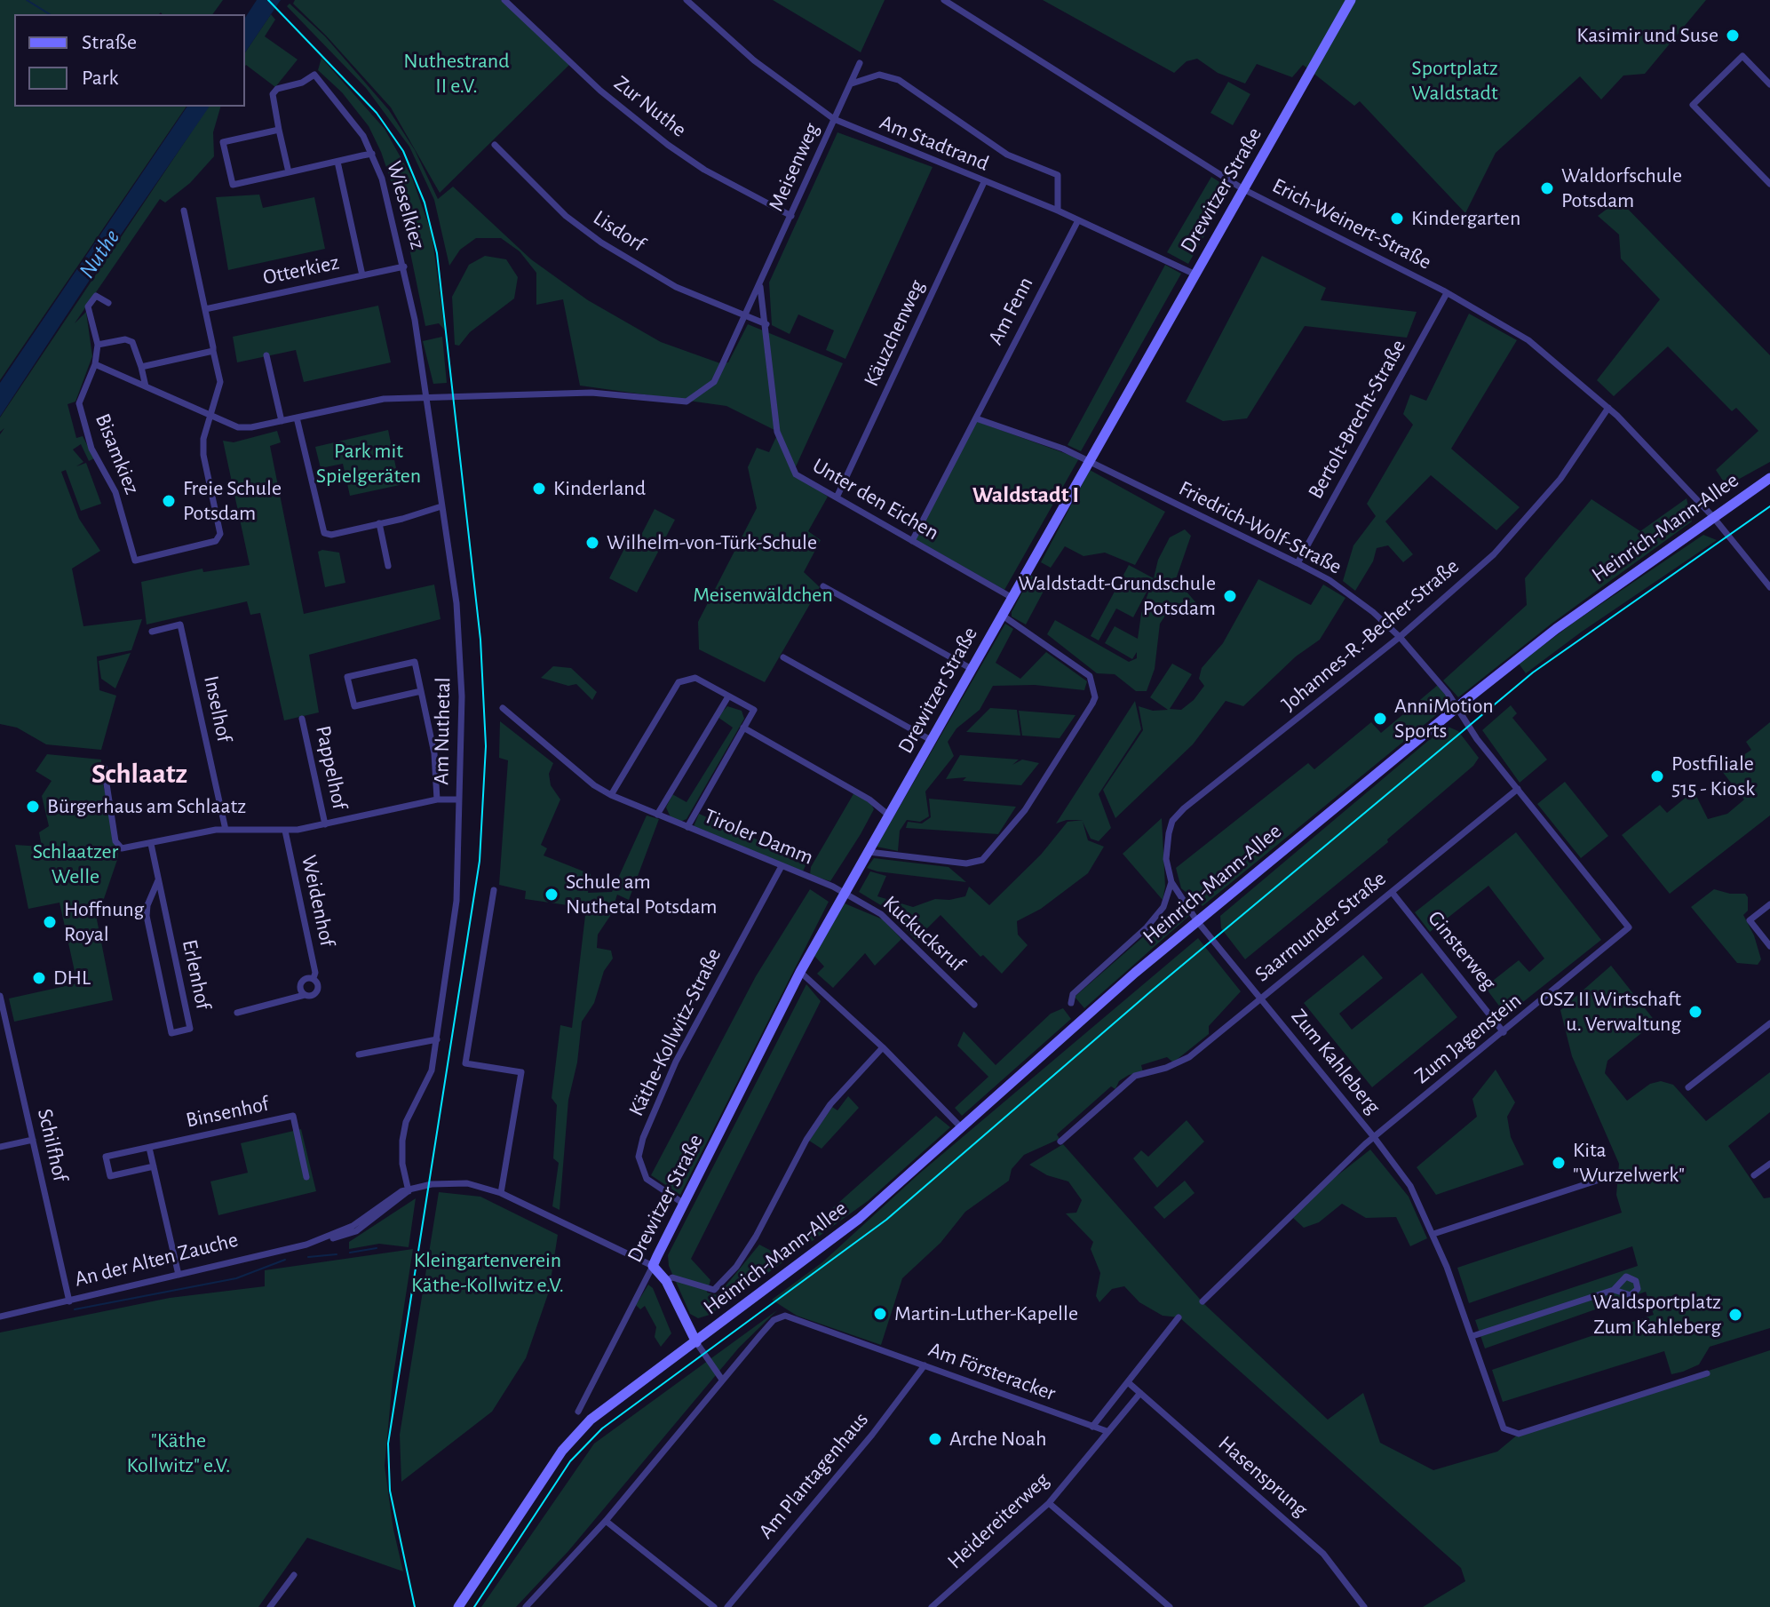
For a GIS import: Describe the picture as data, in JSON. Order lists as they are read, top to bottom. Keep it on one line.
{"streets":{"main road":["Drewitzer Straße","Heinrich-Mann-Allee","An der Alten Zauche"],"street":["Zur Nuthe","Am Stadtrand","Meisenweg","Wieselkiez","Erich-Weinert-Straße","Lisdorf","Otterkiez","Am Fenn","Käuzchenweg","Bertolt-Brecht-Straße","Bisamkiez","Unter den Eichen","Friedrich-Wolf-Straße","Johannes-R.-Becher-Straße","Inselhof","Am Nuthetal","Pappelhof","Tiroler Damm","Weidenhof","Saarmunder Straße","Kuckucksruf","Ginsterweg","Erlenhof","Käthe-Kollwitz-Straße","Zum Jagenstein","Zum Kahleberg","Binsenhof","Schilfhof","Am Försteracker","Am Plantagenhaus","Hasensprung","Heidereiterweg"]},"crossings":[["Zur Nuthe","Meisenweg"],["Am Stadtrand","Meisenweg"],["Am Stadtrand","Drewitzer Straße"],["Am Stadtrand","Am Fenn"],["Am Stadtrand","Käuzchenweg"],["Meisenweg","Lisdorf"],["Meisenweg","Am Nuthetal"],["Drewitzer Straße","Erich-Weinert-Straße"],["Drewitzer Straße","Unter den Eichen"],["Drewitzer Straße","Friedrich-Wolf-Straße"],["Drewitzer Straße","Tiroler Damm"],["Drewitzer Straße","Kuckucksruf"],["Drewitzer Straße","Käthe-Kollwitz-Straße"],["Drewitzer Straße","An der Alten Zauche"],["Wieselkiez","Otterkiez"],["Wieselkiez","Am Nuthetal"],["Erich-Weinert-Straße","Bertolt-Brecht-Straße"],["Erich-Weinert-Straße","Heinrich-Mann-Allee"],["Erich-Weinert-Straße","Johannes-R.-Becher-Straße"],["Otterkiez","Am Nuthetal"],["Am Fenn","Unter den Eichen"],["Käuzchenweg","Unter den Eichen"],["Bertolt-Brecht-Straße","Friedrich-Wolf-Straße"],["Friedrich-Wolf-Straße","Heinrich-Mann-Allee"],["Friedrich-Wolf-Straße","Johannes-R.-Becher-Straße"],["Heinrich-Mann-Allee","Johannes-R.-Becher-Straße"],["Heinrich-Mann-Allee","Zum Kahleberg"],["Heinrich-Mann-Allee","An der Alten Zauche"],["Heinrich-Mann-Allee","Am Försteracker"],["Johannes-R.-Becher-Straße","Zum Kahleberg"],["Am Nuthetal","An der Alten Zauche"],["Tiroler Damm","Kuckucksruf"],["Tiroler Damm","Käthe-Kollwitz-Straße"],["Saarmunder Straße","Ginsterweg"],["Saarmunder Straße","Zum Jagenstein"],["Saarmunder Straße","Zum Kahleberg"],["Ginsterweg","Zum Jagenstein"],["Zum Jagenstein","Zum Kahleberg"],["Schilfhof","An der Alten Zauche"],["Am Försteracker","Am Plantagenhaus"],["Am Försteracker","Heidereiterweg"],["Hasensprung","Heidereiterweg"]],"districts":["Waldstadt I","Schlaatz"],"water":["Nuthe"],"parks":["Nuthestrand II e.V.","Sportplatz Waldstadt","Park mit Spielgeräten","Meisenwäldchen","Schlaatzer Welle","Kleingartenverein Käthe-Kollwitz e.V.","\"Käthe Kollwitz\" e.V."],"places":["Kasimir und Suse","Waldorfschule Potsdam","Kindergarten","Kinderland","Freie Schule Potsdam","Wilhelm-von-Türk-Schule","Waldstadt-Grundschule Potsdam","AnniMotion Sports","Postfiliale 515 - Kiosk","Bürgerhaus am Schlaatz","Schule am Nuthetal Potsdam","Hoffnung Royal","DHL","OSZ II Wirtschaft u. Verwaltung","Kita \"Wurzelwerk\"","Martin-Luther-Kapelle","Waldsportplatz Zum Kahleberg","Arche Noah"],"legend":["Straße","Park"]}
